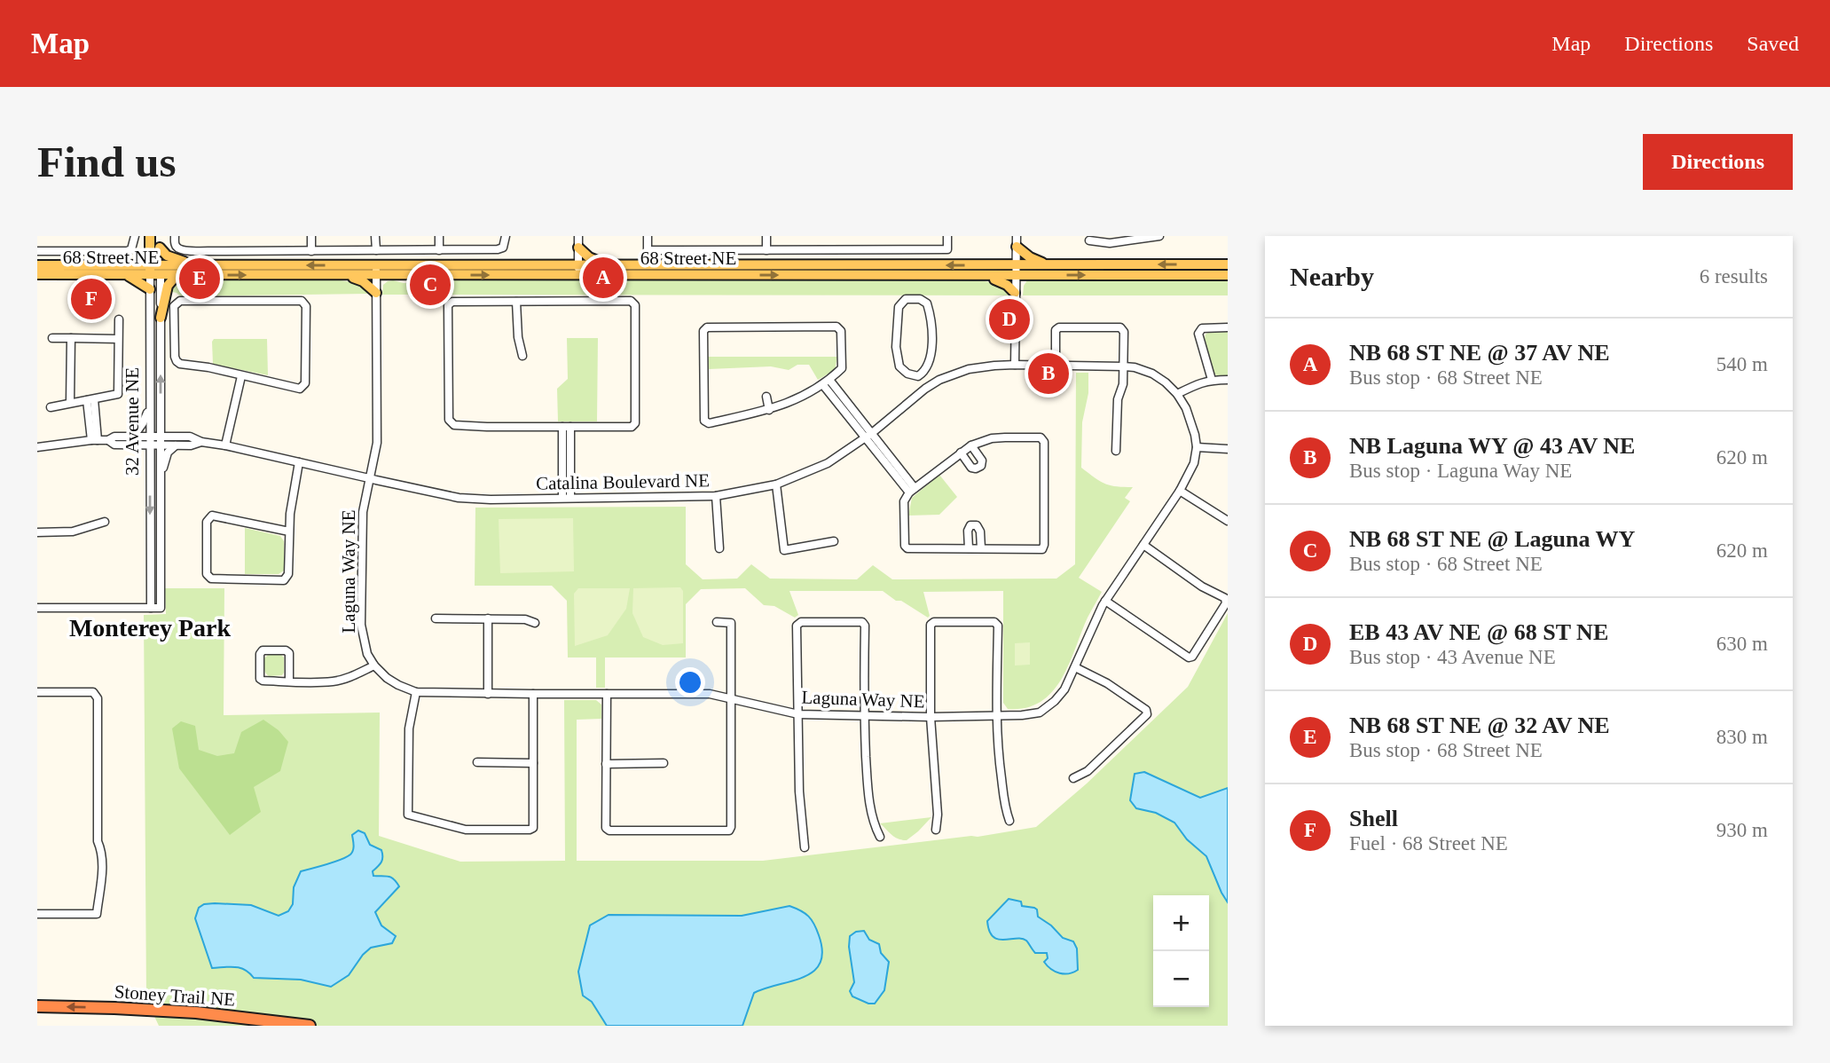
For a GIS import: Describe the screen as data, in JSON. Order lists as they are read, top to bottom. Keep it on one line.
{"streets":{"highway":["Stoney Trail NE"],"main road":["68 Street NE","32 Avenue NE"],"street":["Catalina Boulevard NE","Laguna Way NE"]},"crossings":[["68 Street NE","32 Avenue NE"],["68 Street NE","Laguna Way NE"],["32 Avenue NE","Catalina Boulevard NE"],["Catalina Boulevard NE","Laguna Way NE"]],"one_way":["Stoney Trail NE"],"districts":["Monterey Park"],"page":{"header":"Map","nav":["Map","Directions","Saved"],"buttons":"Directions","title":"Find us","heading":["Nearby","6 results"],"pins":["A","E","C","F","D","B"],"list":[{"mark":"A","name":"NB 68 ST NE @ 37 AV NE","note":"Bus stop · 68 Street NE","value":"540 m"},{"mark":"B","name":"NB Laguna WY @ 43 AV NE","note":"Bus stop · Laguna Way NE","value":"620 m"},{"mark":"C","name":"NB 68 ST NE @ Laguna WY","note":"Bus stop · 68 Street NE","value":"620 m"},{"mark":"D","name":"EB 43 AV NE @ 68 ST NE","note":"Bus stop · 43 Avenue NE","value":"630 m"},{"mark":"E","name":"NB 68 ST NE @ 32 AV NE","note":"Bus stop · 68 Street NE","value":"830 m"},{"mark":"F","name":"Shell","note":"Fuel · 68 Street NE","value":"930 m"}],"map_buttons":["+","−"]}}
